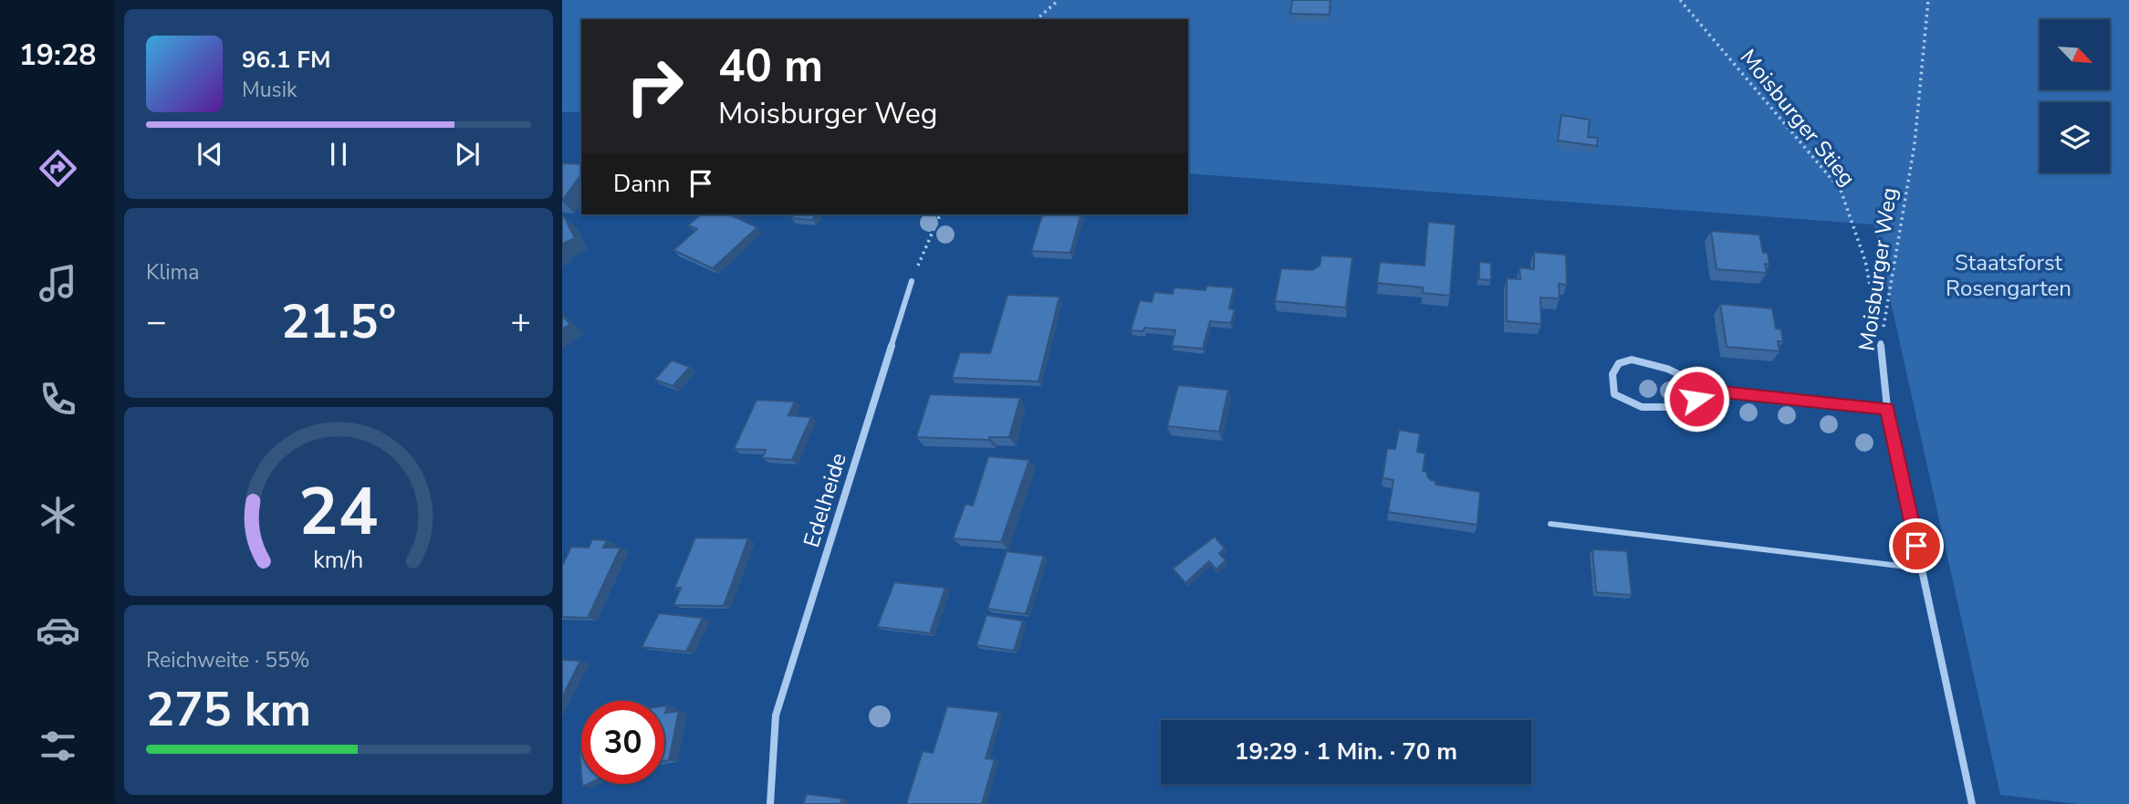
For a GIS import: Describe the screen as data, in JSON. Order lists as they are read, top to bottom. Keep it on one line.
{"streets":{"street":["Moisburger Weg","Edelheide"],"path":["Moisburger Stieg"]},"crossings":[["Moisburger Stieg","Moisburger Weg"]],"parks":["Staatsforst Rosengarten"],"north":"bottom right","page":{"tabs":"19:28","turn":["40 m","Moisburger Weg"],"song":["96.1 FM","Musik"],"then":"Dann","tile":["Klima",["Reichweite · 55%","275 km"]],"heat":["−","21.5°","+"],"limit":"30","trip":"19:29 · 1 Min. · 70 m","gauge":["24","km/h"]}}
